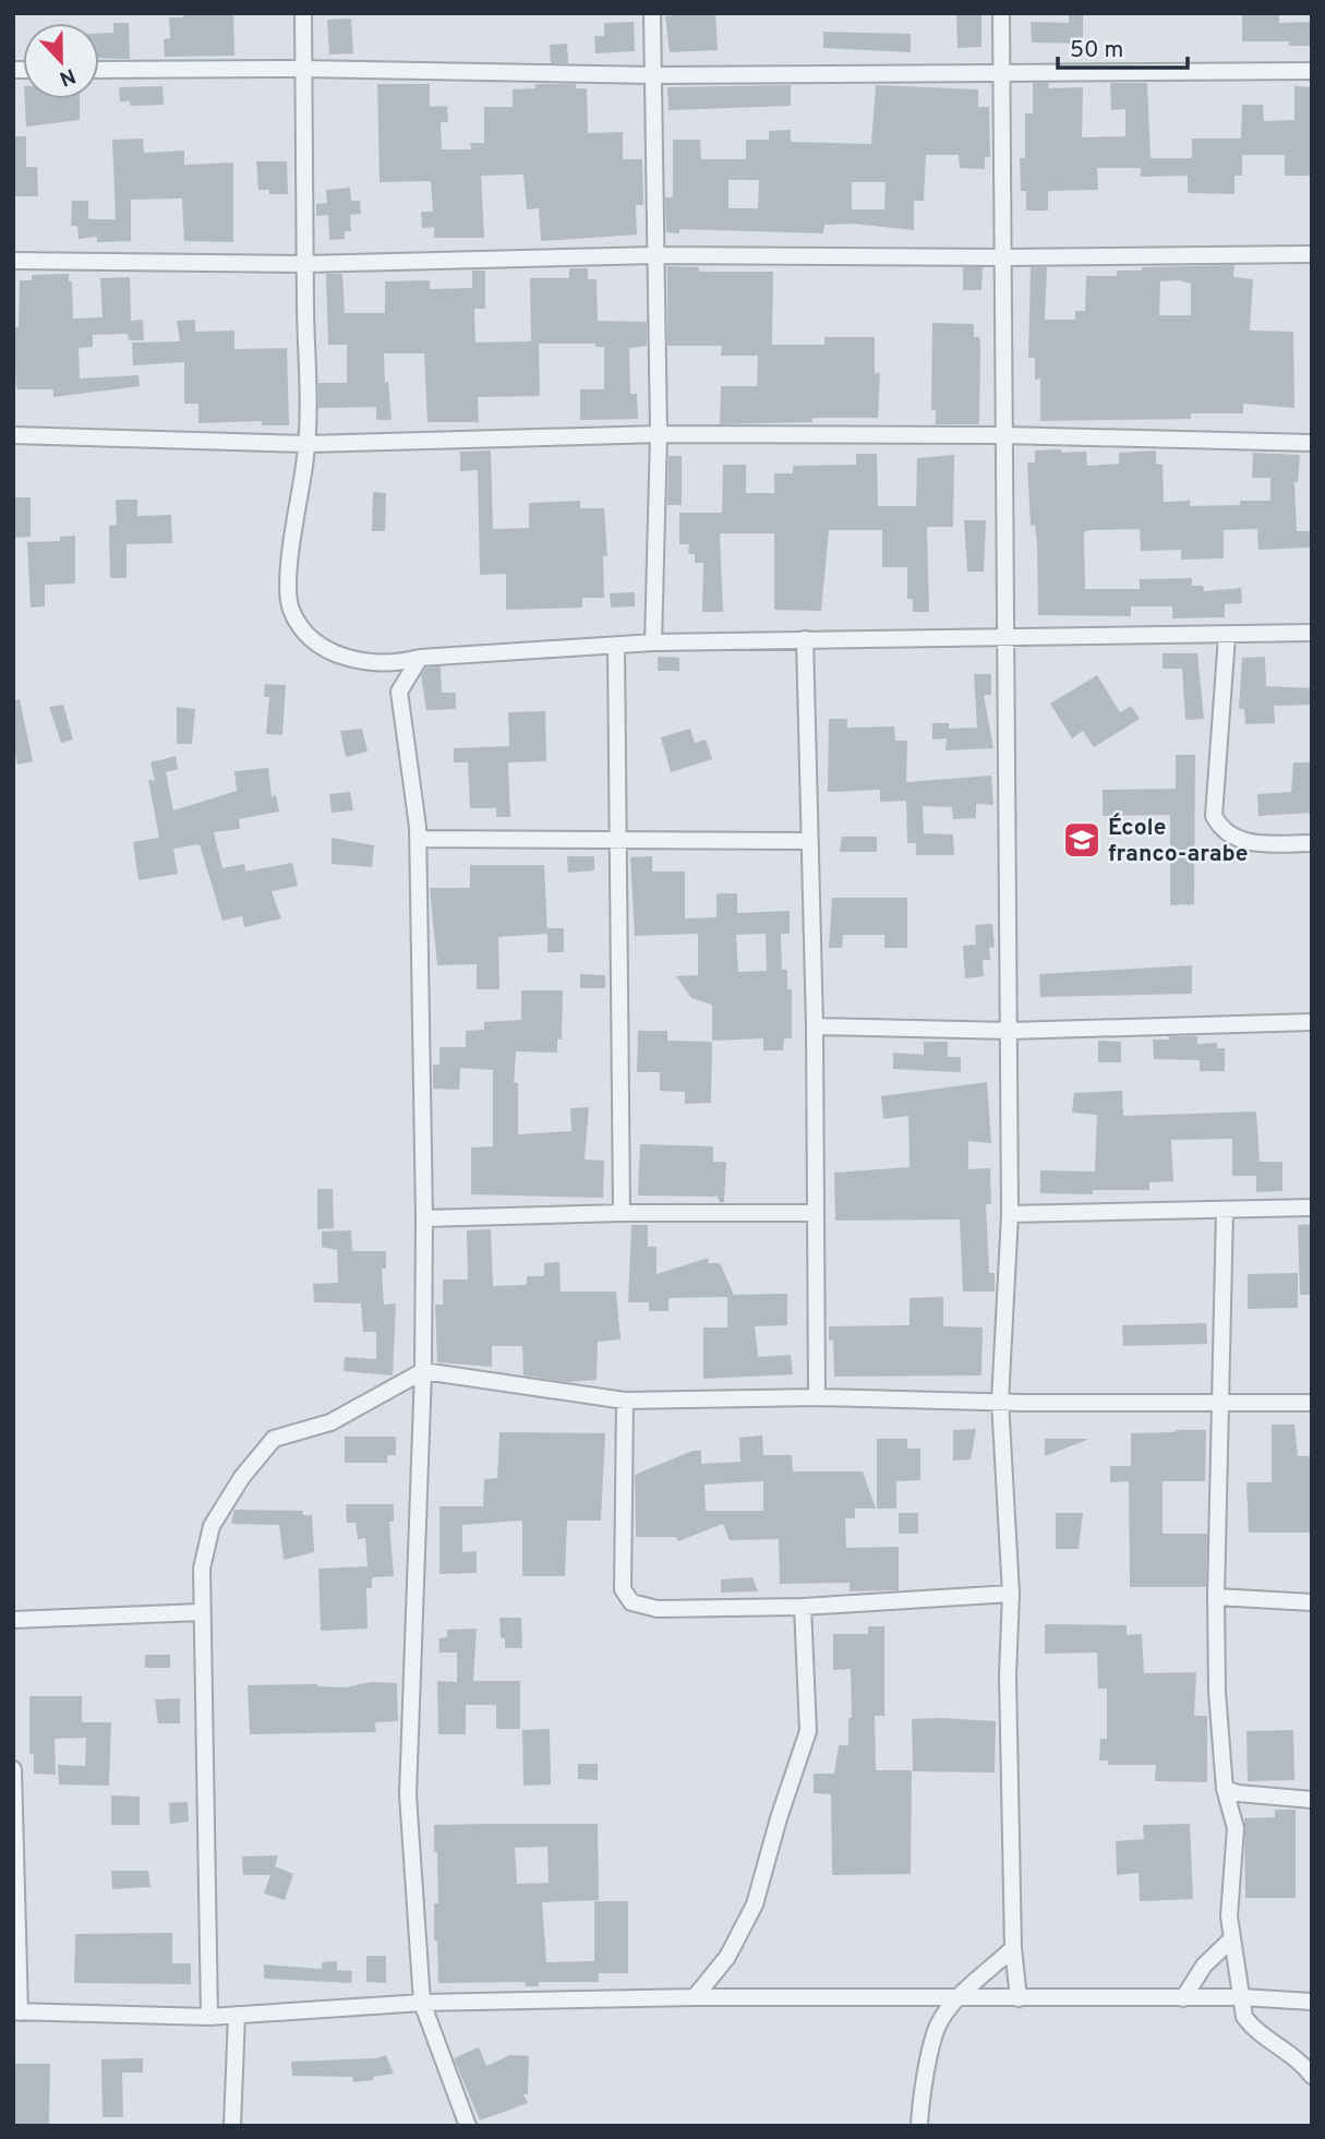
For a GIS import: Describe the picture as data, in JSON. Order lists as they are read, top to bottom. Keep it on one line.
{"places":{"school or university":["École franco-arabe"]},"scale_bar":"50 m","north":"bottom"}
